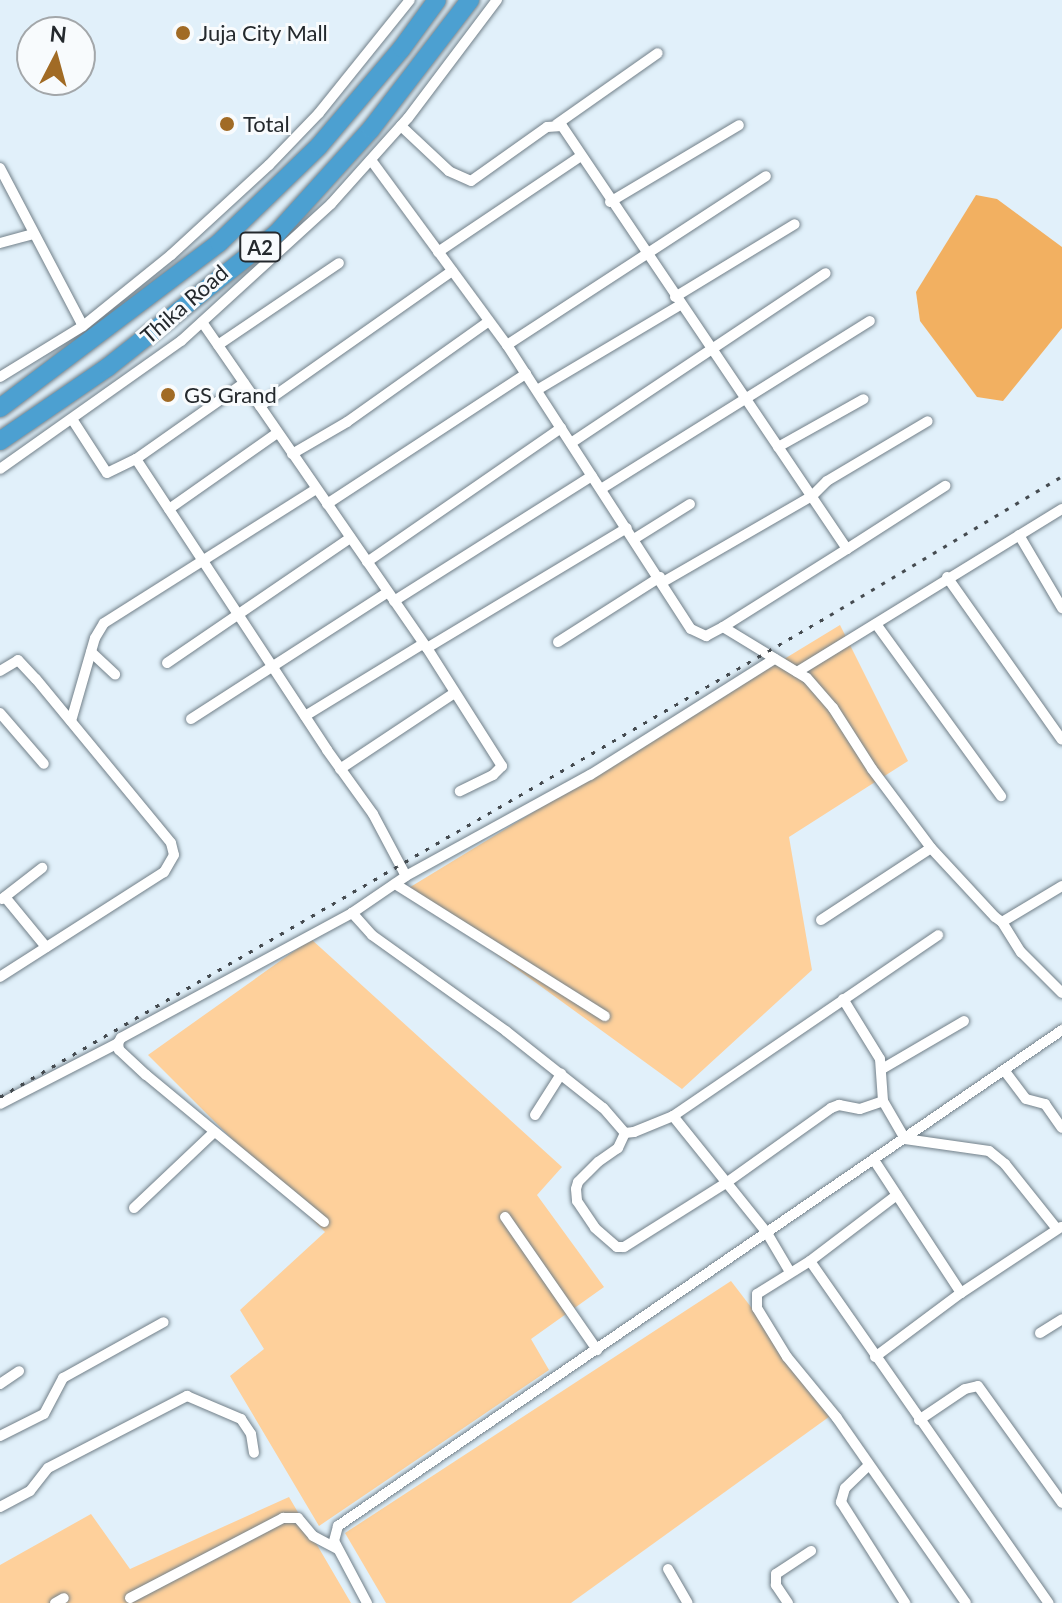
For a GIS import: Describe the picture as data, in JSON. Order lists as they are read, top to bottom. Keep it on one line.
{"streets":{"highway":["A2","Thika Road"]},"places":["Juja City Mall","Total","GS Grand"],"north":"top"}
